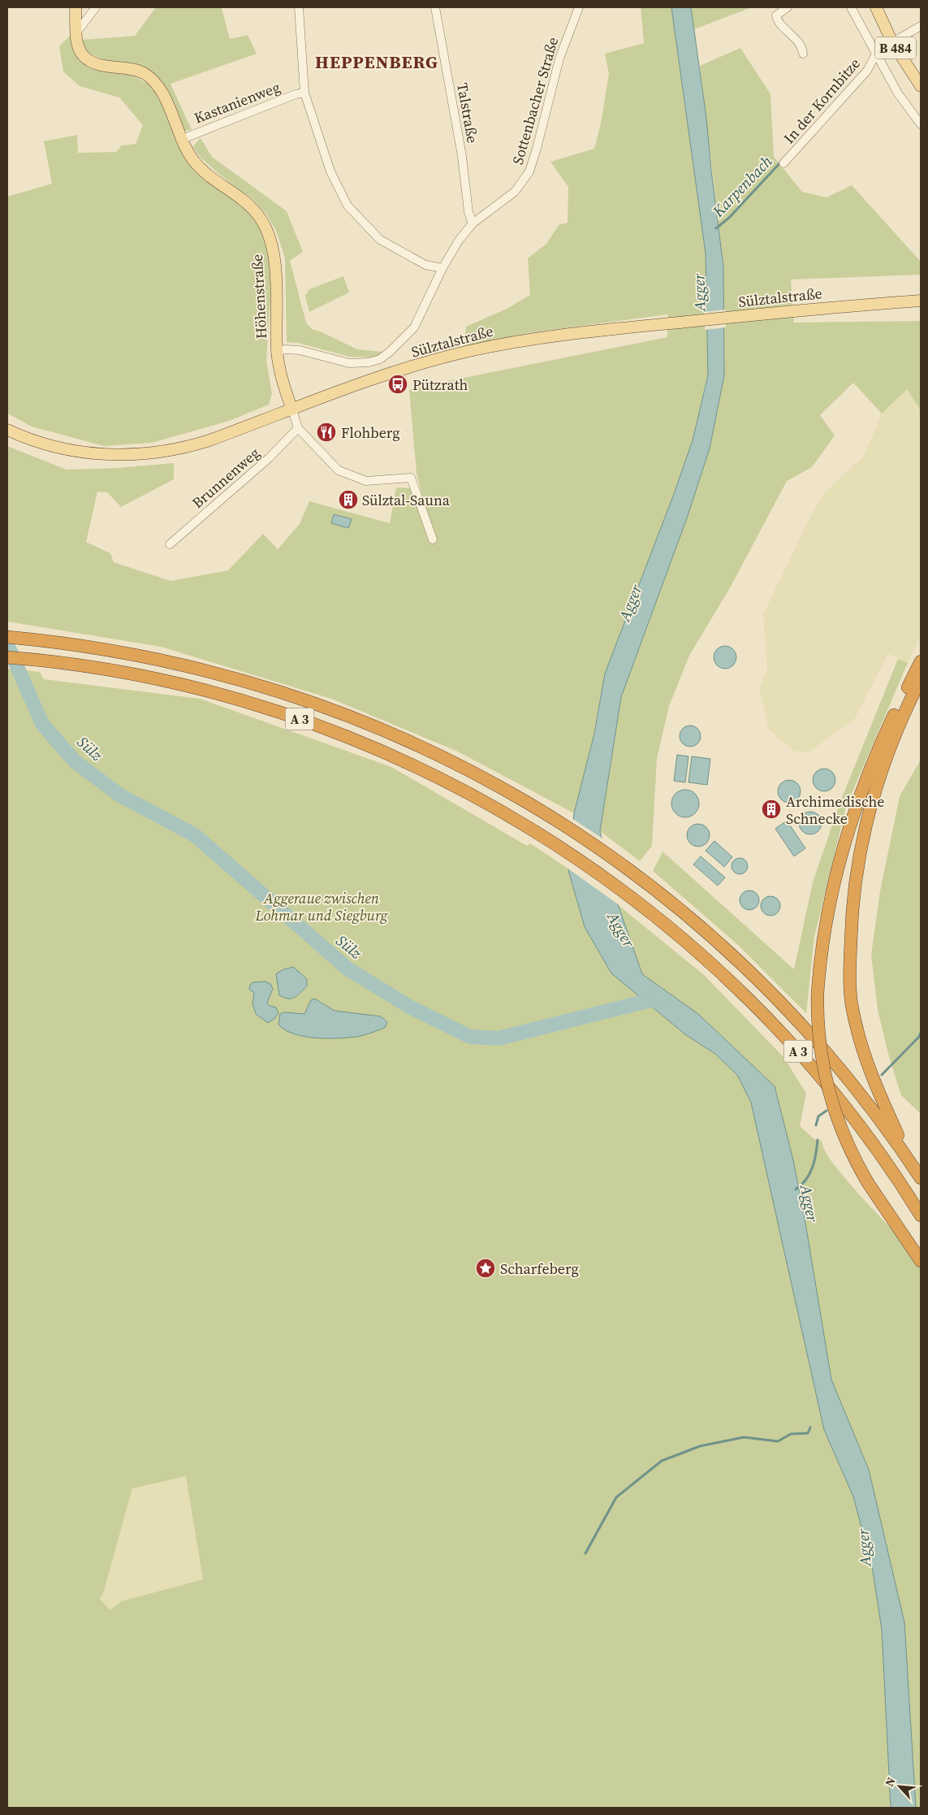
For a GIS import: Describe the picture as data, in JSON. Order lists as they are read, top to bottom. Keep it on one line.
{"streets":{"highway":["A 3"],"main road":["B 484","Höhenstraße","Sülztalstraße"],"street":["Sottenbacher Straße","In der Kornbitze","Kastanienweg","Talstraße","Brunnenweg"]},"crossings":[["Sottenbacher Straße","Talstraße"],["Sottenbacher Straße","Höhenstraße"],["Kastanienweg","Höhenstraße"],["Höhenstraße","Sülztalstraße"]],"districts":["HEPPENBERG"],"water":["Karpenbach","Agger","Sülz"],"parks":["Aggeraue zwischen Lohmar und Siegburg"],"places":{"bus stop":["Pützrath"],"restaurant":["Flohberg"],"building":["Sülztal-Sauna","Archimedische Schnecke"],"place":["Scharfeberg"]},"north":"top left"}
